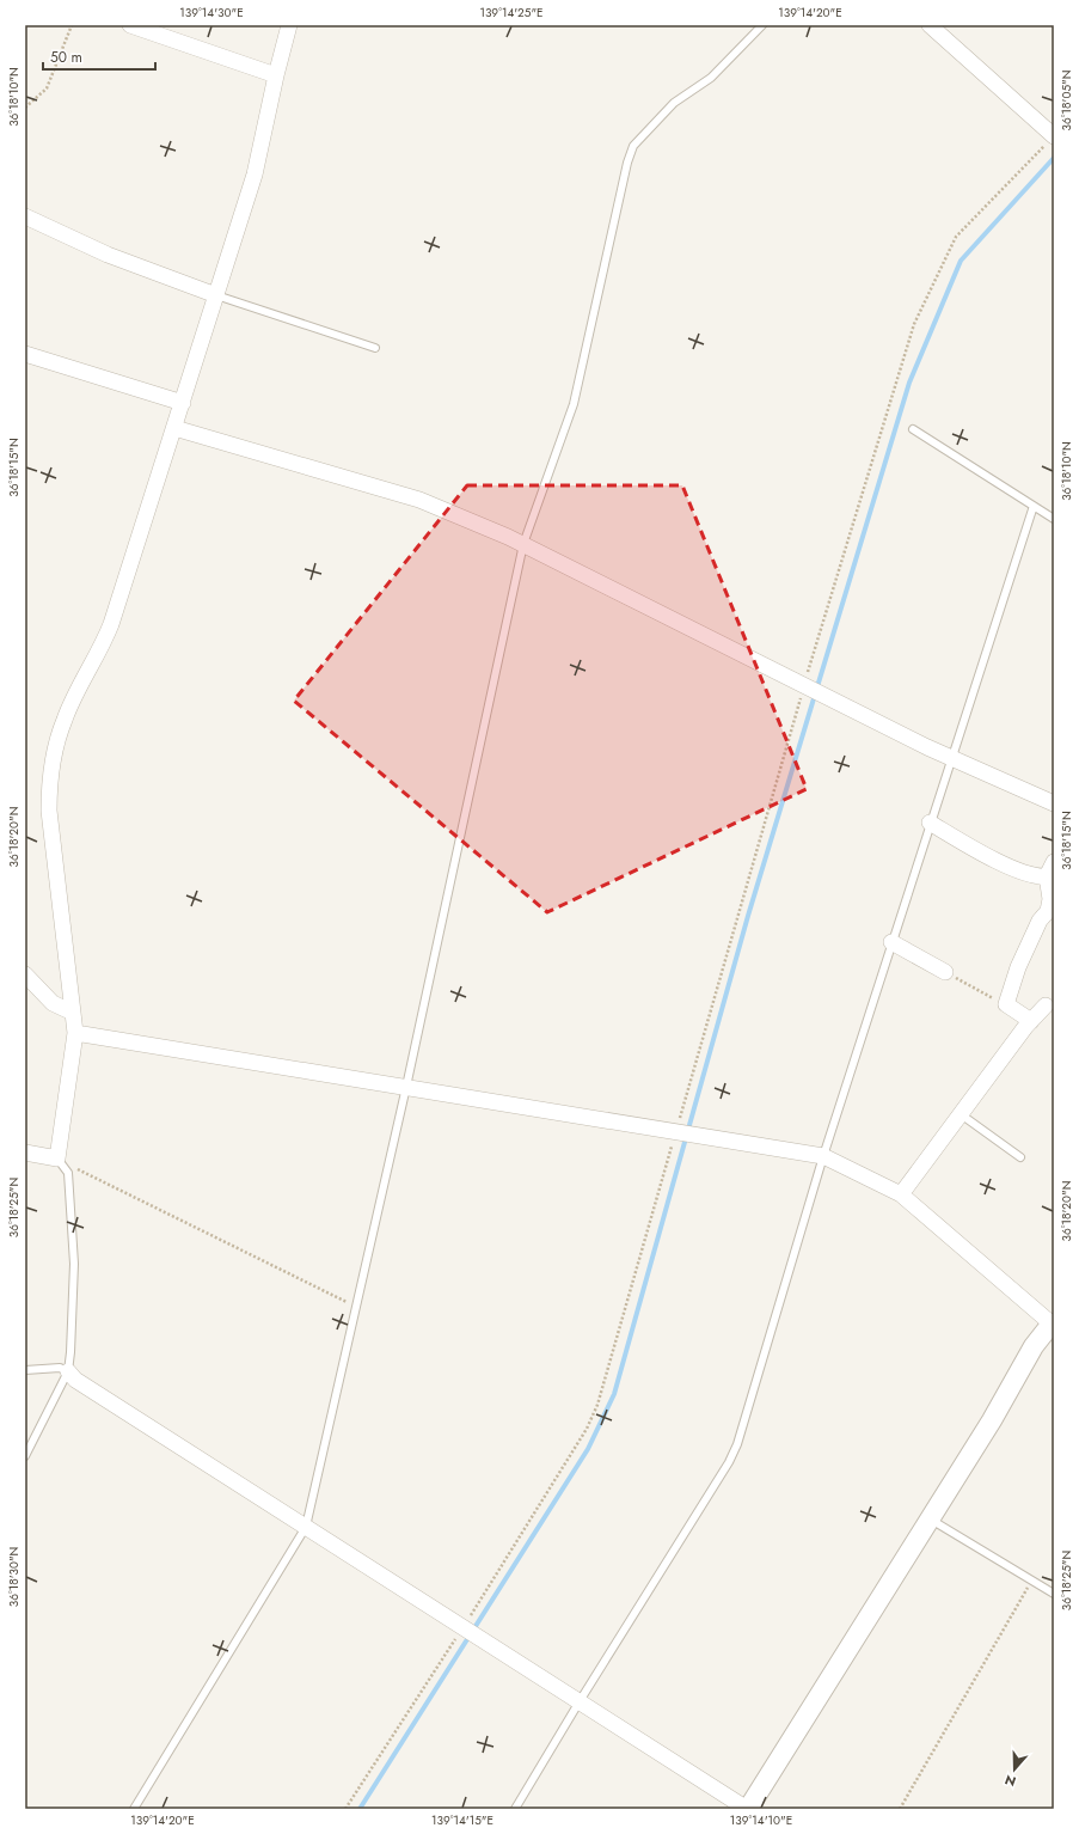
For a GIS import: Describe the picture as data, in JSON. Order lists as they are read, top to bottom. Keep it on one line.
{"scale_bar":"50 m","north":"bottom","coordinates":["139°14'30\"E","139°14'25\"E","139°14'20\"E","36°18'10\"N","36°18'05\"N","36°18'15\"N","36°18'20\"N","36°18'25\"N","36°18'30\"N","139°14'15\"E","139°14'10\"E"]}
